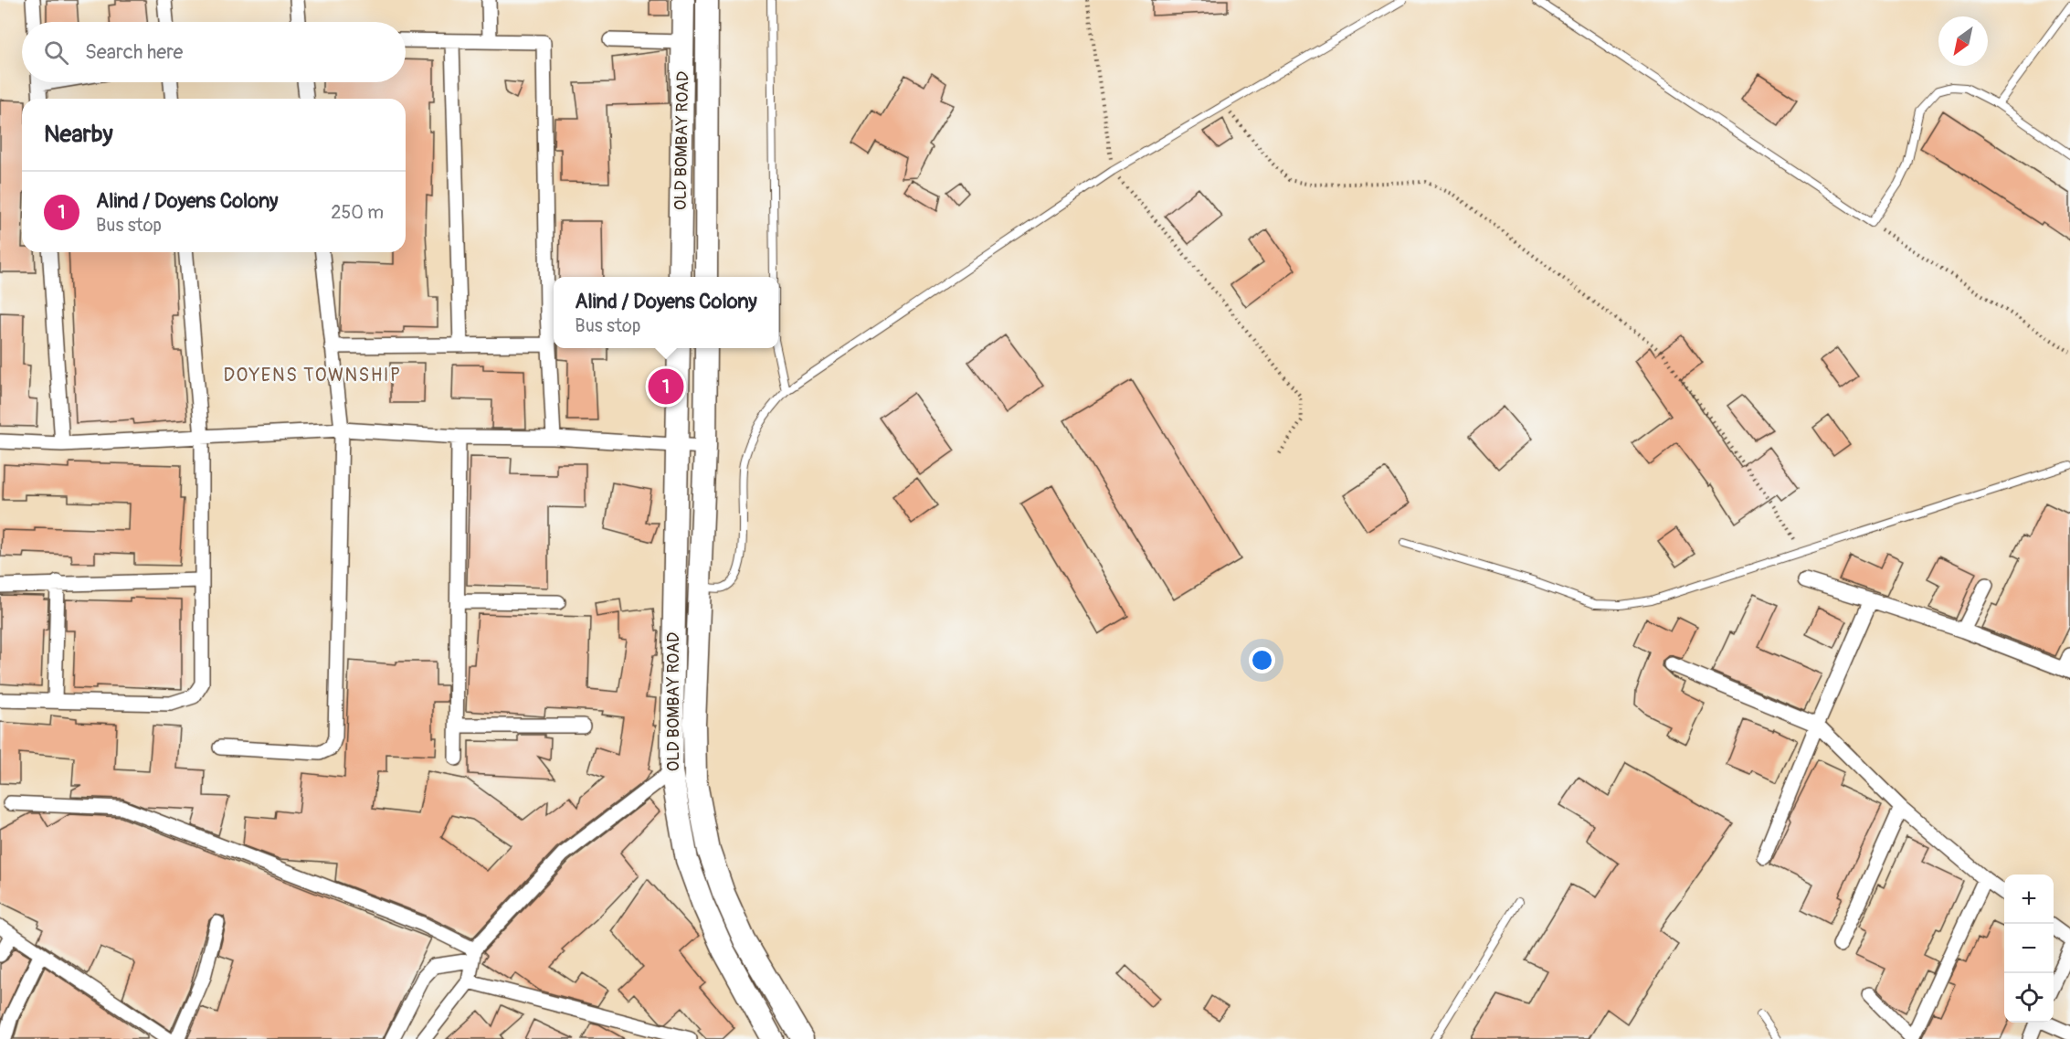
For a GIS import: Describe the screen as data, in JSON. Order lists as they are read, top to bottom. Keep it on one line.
{"streets":{"main road":["OLD BOMBAY ROAD"]},"districts":["DOYENS TOWNSHIP"],"north":"bottom left","page":{"search":"Search here","heading":"Nearby","list":[{"mark":"1","name":"Alind / Doyens Colony","note":"Bus stop","value":"250 m"}],"popup":["Alind / Doyens Colony","Bus stop"],"pins":"1","map_buttons":["+","−"]}}
